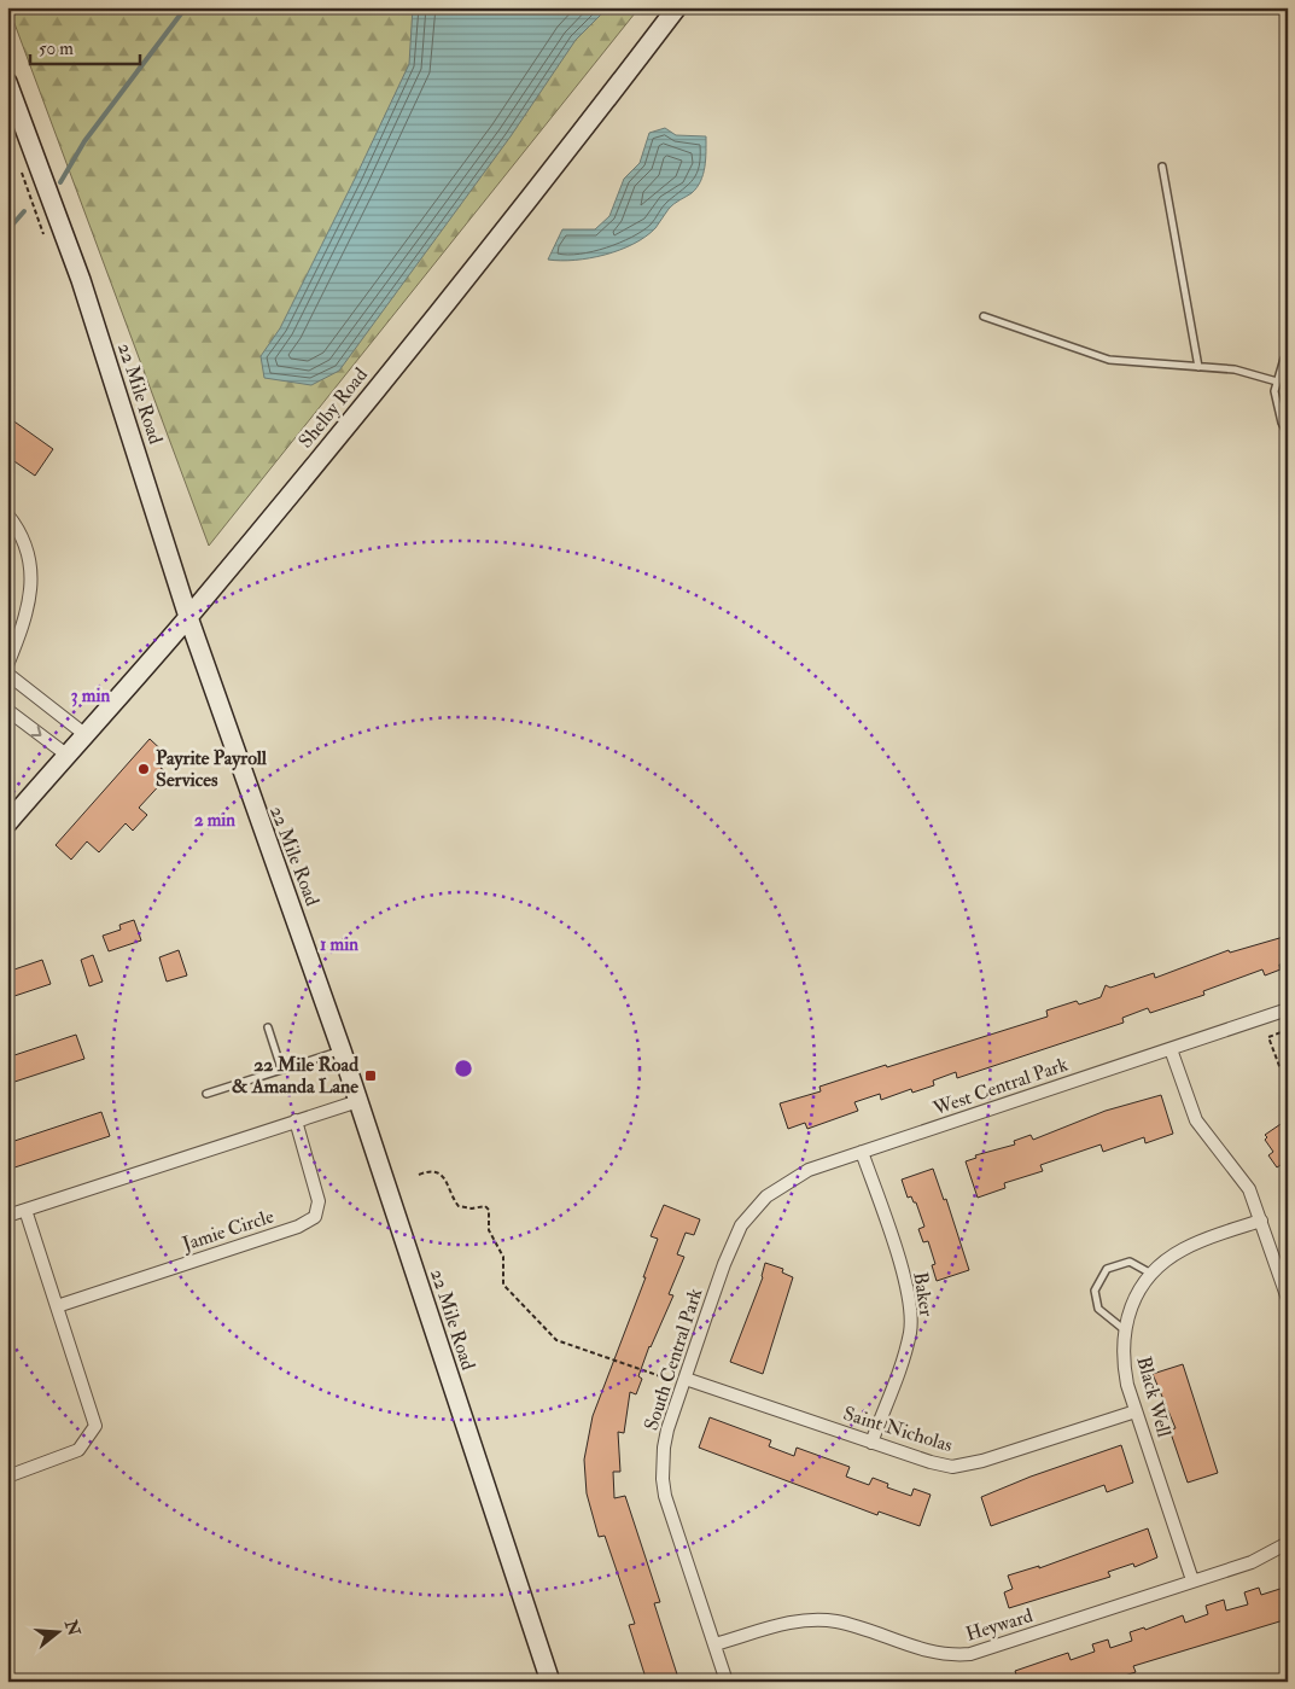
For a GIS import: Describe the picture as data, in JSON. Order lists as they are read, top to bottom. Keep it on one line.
{"streets":{"street":["22 Mile Road","Shelby Road","West Central Park","Jamie Circle","Baker","South Central Park","Black Well","Saint Nicholas","Heyward"]},"crossings":[["22 Mile Road","Shelby Road"],["West Central Park","Baker"],["West Central Park","South Central Park"],["Baker","Saint Nicholas"],["South Central Park","Saint Nicholas"],["South Central Park","Heyward"],["Black Well","Saint Nicholas"],["Black Well","Heyward"]],"places":{"other":["Payrite Payroll Services"],"transit":["22 Mile Road & Amanda Lane"]},"scale_bar":"50 m","north":"right","rings":["3 min","2 min","1 min"]}
